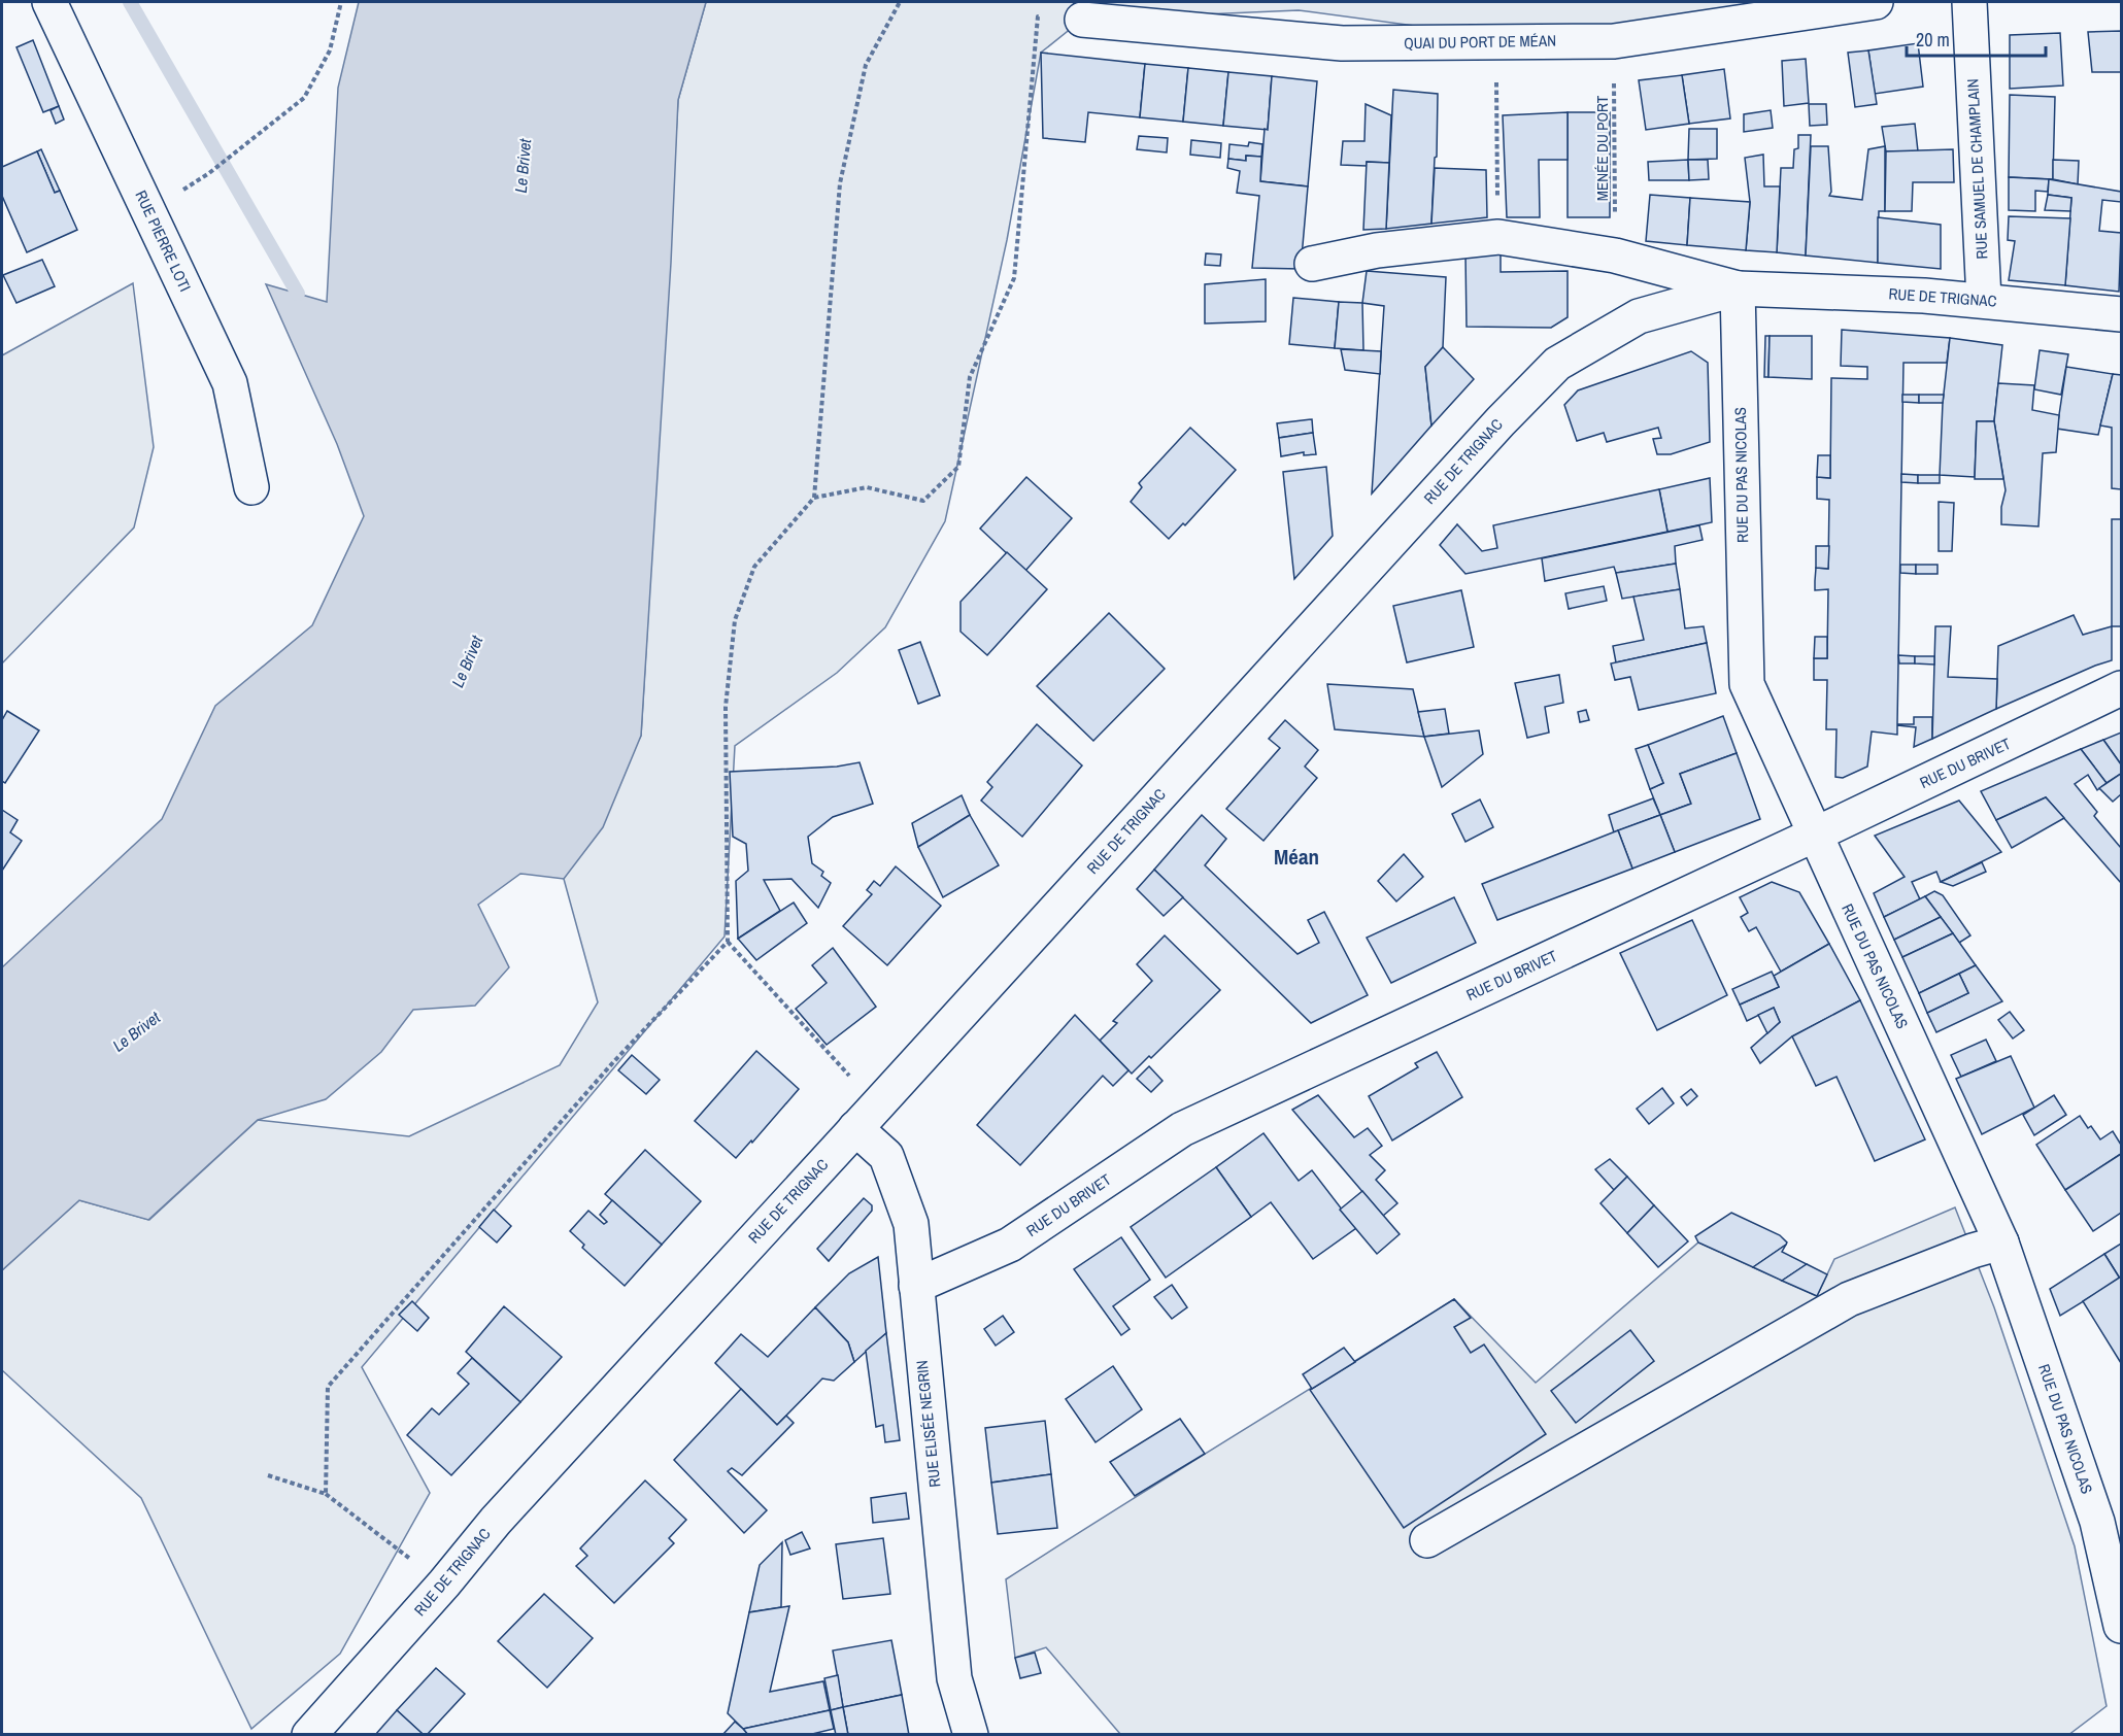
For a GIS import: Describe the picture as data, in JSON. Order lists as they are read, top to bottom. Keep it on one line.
{"streets":{"street":["QUAI DU PORT DE MÉAN","RUE SAMUEL DE CHAMPLAIN","RUE PIERRE LOTI","RUE DE TRIGNAC","RUE DU PAS NICOLAS","RUE DU BRIVET","RUE ELISÉE NEGRIN"],"path":["MENÉE DU PORT"]},"crossings":[["QUAI DU PORT DE MÉAN","MENÉE DU PORT"],["RUE SAMUEL DE CHAMPLAIN","RUE DE TRIGNAC"],["RUE DE TRIGNAC","RUE DU PAS NICOLAS"],["RUE DE TRIGNAC","RUE ELISÉE NEGRIN"],["RUE DU PAS NICOLAS","RUE DU BRIVET"],["RUE DU BRIVET","RUE ELISÉE NEGRIN"]],"districts":["Méan"],"water":["Le Brivet"],"scale_bar":"20 m"}
